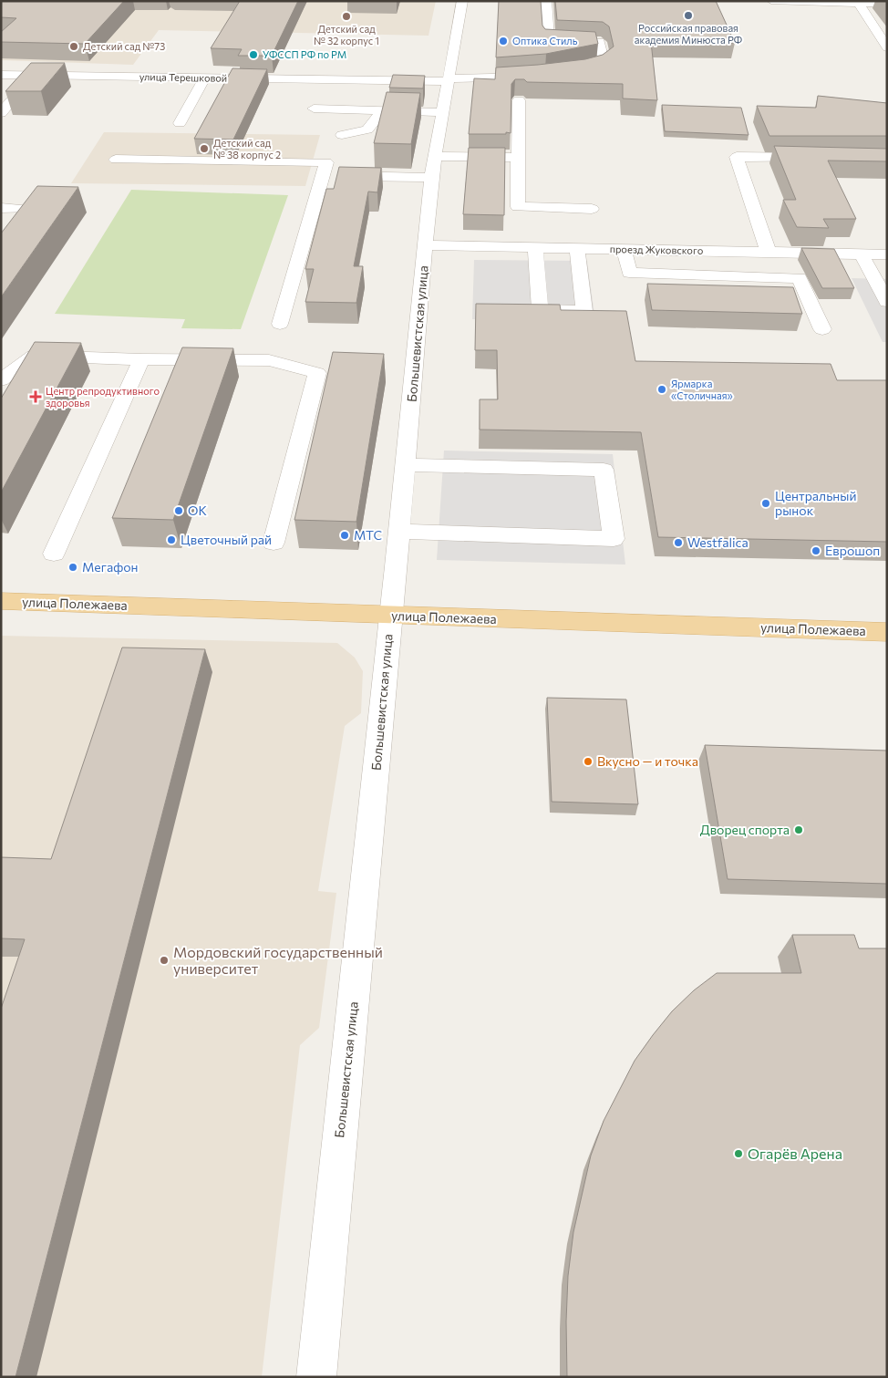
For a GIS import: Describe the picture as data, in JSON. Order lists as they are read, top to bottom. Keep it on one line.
{"streets":{"main road":["улица Полежаева"],"street":["улица Терешковой","проезд Жуковского","Большевистская улица"]},"crossings":[["улица Терешковой","Большевистская улица"],["проезд Жуковского","Большевистская улица"],["Большевистская улица","улица Полежаева"]],"places":{"other":["Российская правовая академия Минюста РФ","Детский сад № 32 корпус 1","Оптика Стиль","Детский сад №73","УФССП РФ по РМ","Детский сад № 38 корпус 2","Ярмарка «Столичная»","Центральный рынок","OK","МТС","Цветочный рай","Westfalica","Еврошоп","Мегафон","Вкусно — и точка","Дворец cпорта","Мордовский государственный университет","Огарёв Арена"],"health":["Центр репродуктивного здоровья"]}}
